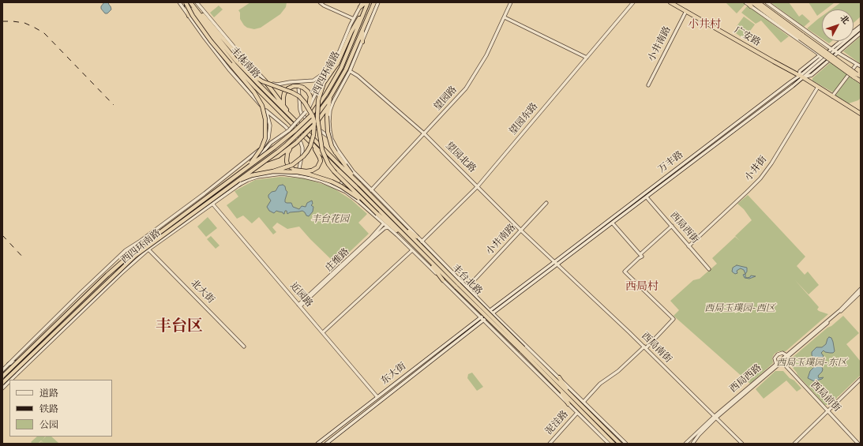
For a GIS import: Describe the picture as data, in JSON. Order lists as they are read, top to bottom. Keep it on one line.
{"streets":{"highway":["广安路","丰体南路","西四环南路","丰台北路"],"street":["小井南路","望园路","望园东路","望园北路","万丰路","小井街","西局西街","庄维路","北大街","近园路","西局南街","东大街","西局西路","西局前街","泥洼路"]},"crossings":[["广安路","小井南路"],["广安路","万丰路"],["小井南路","望园北路"],["小井南路","丰台北路"],["丰体南路","西四环南路"],["丰体南路","丰台北路"],["西四环南路","望园北路"],["西四环南路","丰台北路"],["西四环南路","北大街"],["西四环南路","近园路"],["望园路","望园北路"],["望园路","丰台北路"],["望园东路","望园北路"],["望园东路","丰台北路"],["望园北路","万丰路"],["望园北路","西局南街"],["万丰路","西局西街"],["万丰路","丰台北路"],["万丰路","西局南街"],["万丰路","东大街"],["小井街","西局西街"],["庄维路","丰台北路"],["庄维路","近园路"],["丰台北路","东大街"],["丰台北路","泥洼路"],["近园路","东大街"],["西局南街","西局西路"],["西局西路","西局前街"]],"districts":["小井村","西局村","丰台区"],"parks":["丰台花园","西局玉璞园-西区","西局玉璞园-东区"],"legend":["道路","铁路","公园"],"north":"top right"}
